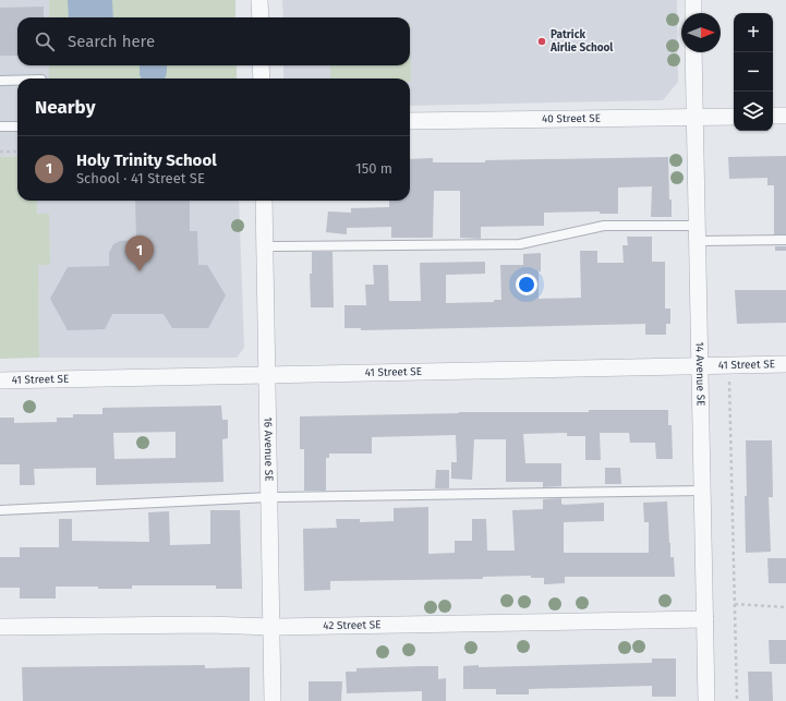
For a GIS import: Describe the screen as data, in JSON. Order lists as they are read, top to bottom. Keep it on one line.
{"streets":{"street":["40 Street SE","41 Street SE","14 Avenue SE","16 Avenue SE","42 Street SE"]},"crossings":[["40 Street SE","14 Avenue SE"],["41 Street SE","14 Avenue SE"],["41 Street SE","16 Avenue SE"],["14 Avenue SE","42 Street SE"],["16 Avenue SE","42 Street SE"]],"places":["Patrick Airlie School"],"north":"right","page":{"map_buttons":["+","−"],"search":"Search here","heading":"Nearby","list":[{"mark":"1","name":"Holy Trinity School","note":"School · 41 Street SE","value":"150 m"}],"pins":"1"}}
